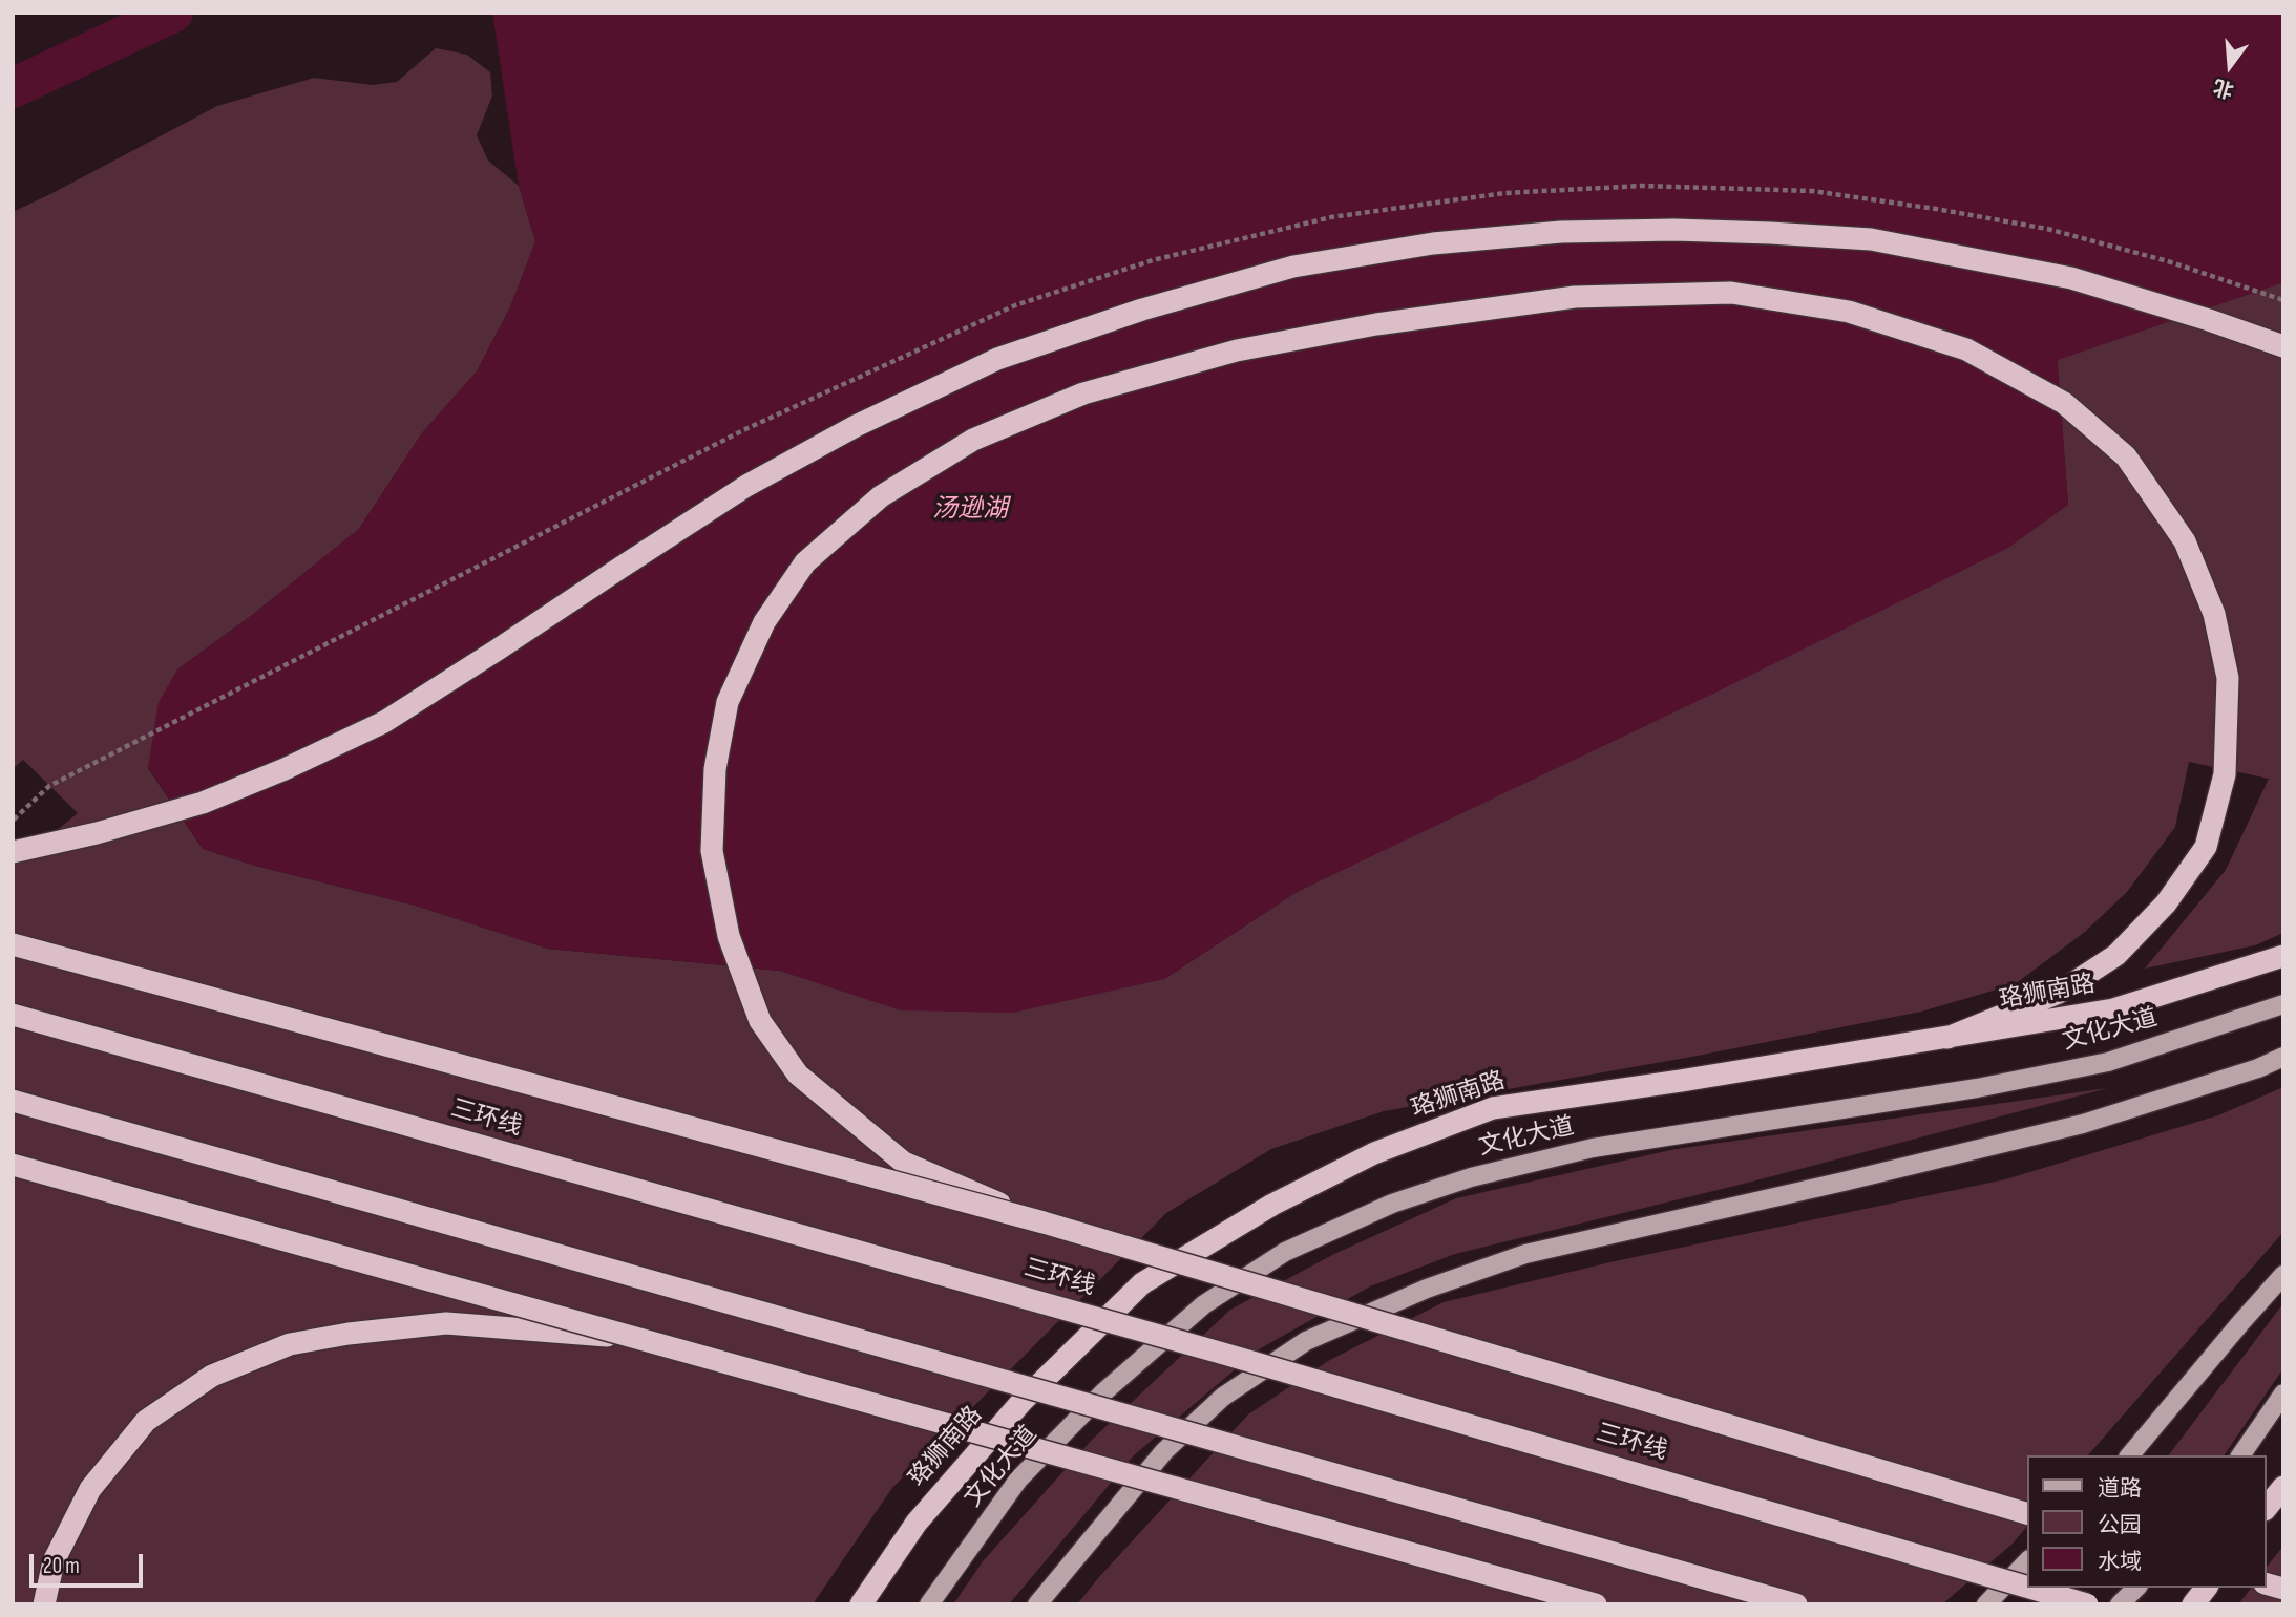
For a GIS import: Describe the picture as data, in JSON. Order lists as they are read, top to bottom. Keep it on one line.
{"streets":{"highway":["珞狮南路","三环线"],"main road":["文化大道"]},"water":["汤逊湖"],"legend":["道路","公园","水域"],"scale_bar":"20 m","north":"bottom"}
